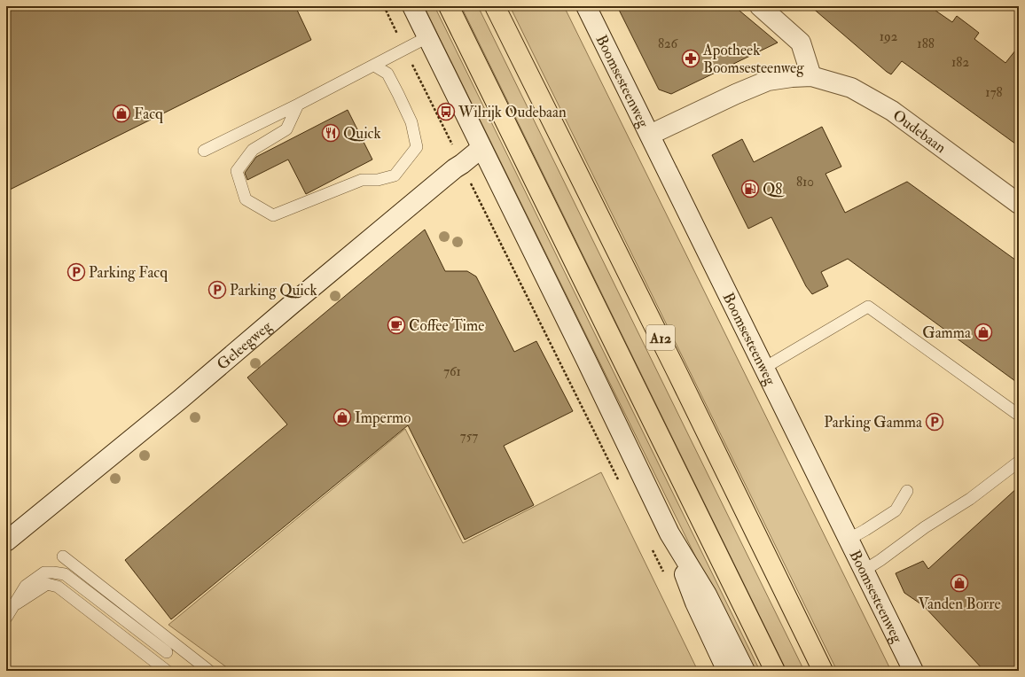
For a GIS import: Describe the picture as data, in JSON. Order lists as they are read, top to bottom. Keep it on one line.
{"streets":{"highway":["A12"],"main road":["Boomsesteenweg","Oudebaan","Geleegweg"]},"crossings":[["Boomsesteenweg","Oudebaan"]],"places":{"pharmacy":["Apotheek Boomsesteenweg"],"bus stop":["Wilrijk Oudebaan"],"shop":["Facq","Gamma","Impermo","Vanden Borre"],"restaurant":["Quick"],"fuel station":["Q8"],"parking":["Parking Facq","Parking Quick","Parking Gamma"],"cafe":["Coffee Time"]},"house_numbers":["192","826","188","182","178","810","761","757"]}
